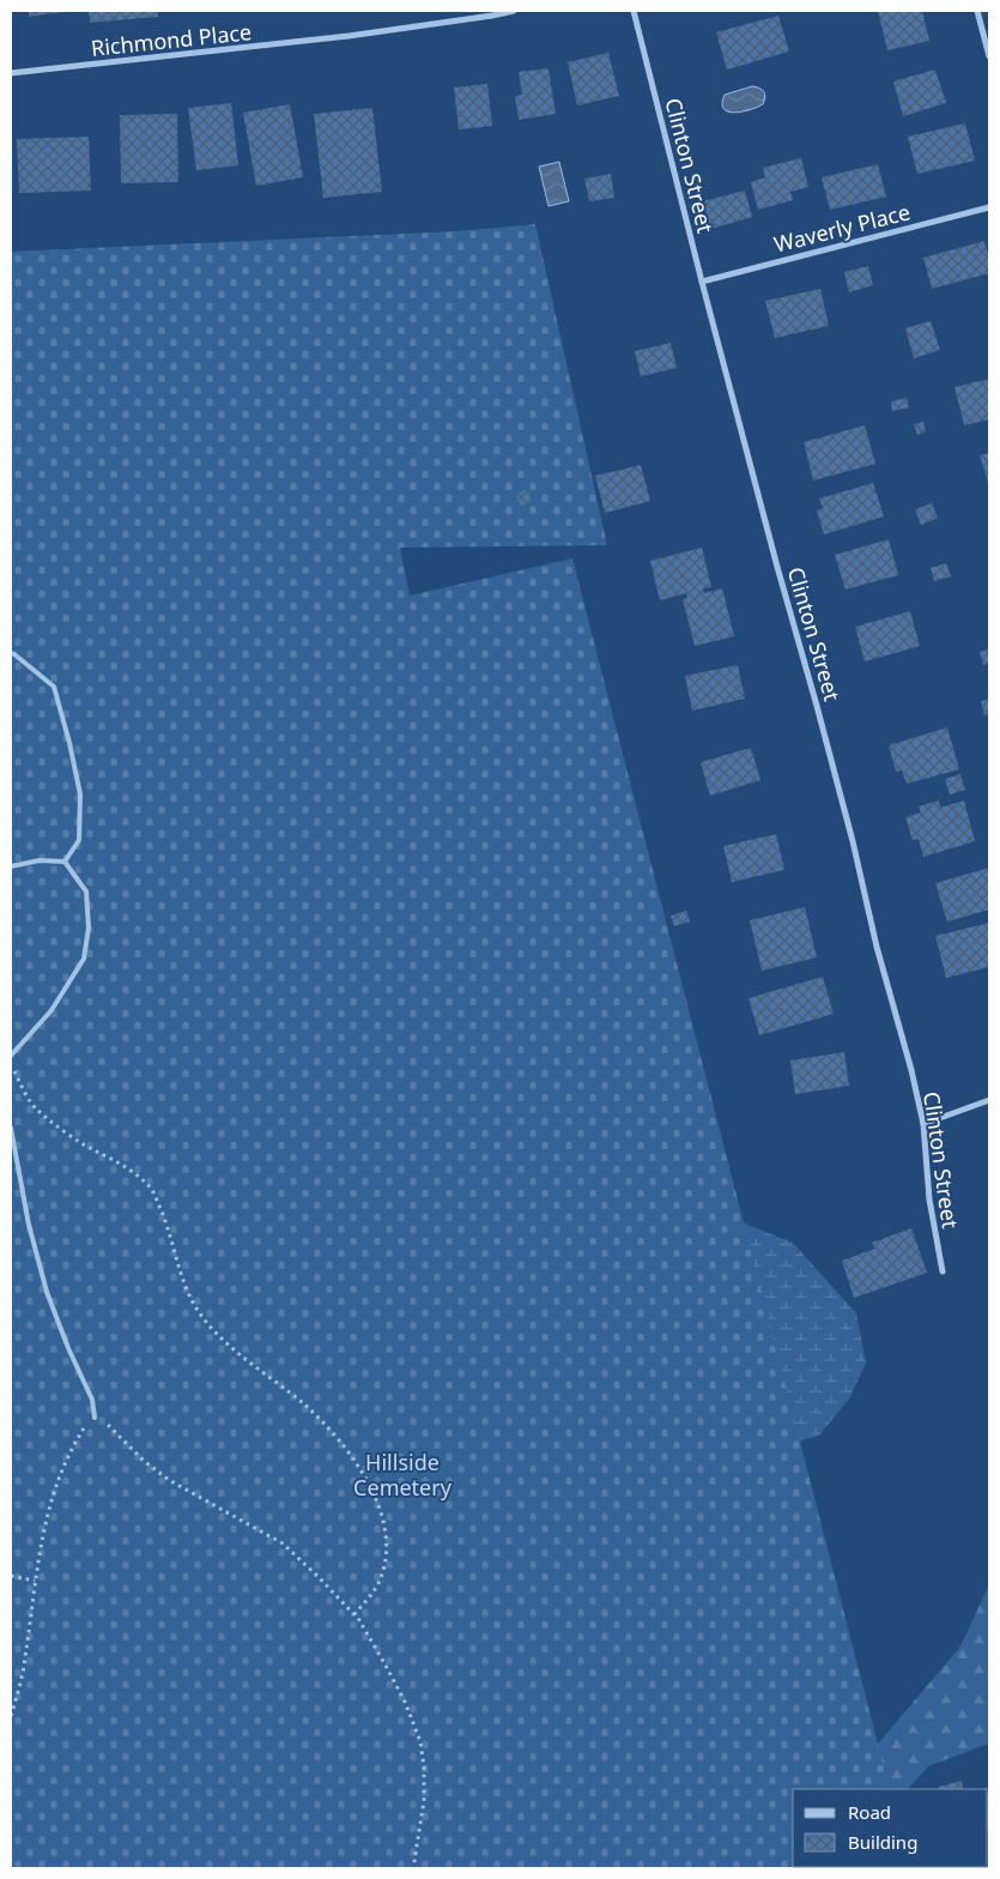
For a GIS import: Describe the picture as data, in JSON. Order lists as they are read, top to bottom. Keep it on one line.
{"streets":{"street":["Richmond Place","Clinton Street","Waverly Place"]},"crossings":[["Clinton Street","Waverly Place"]],"parks":["Hillside Cemetery"],"legend":["Road","Building"]}
